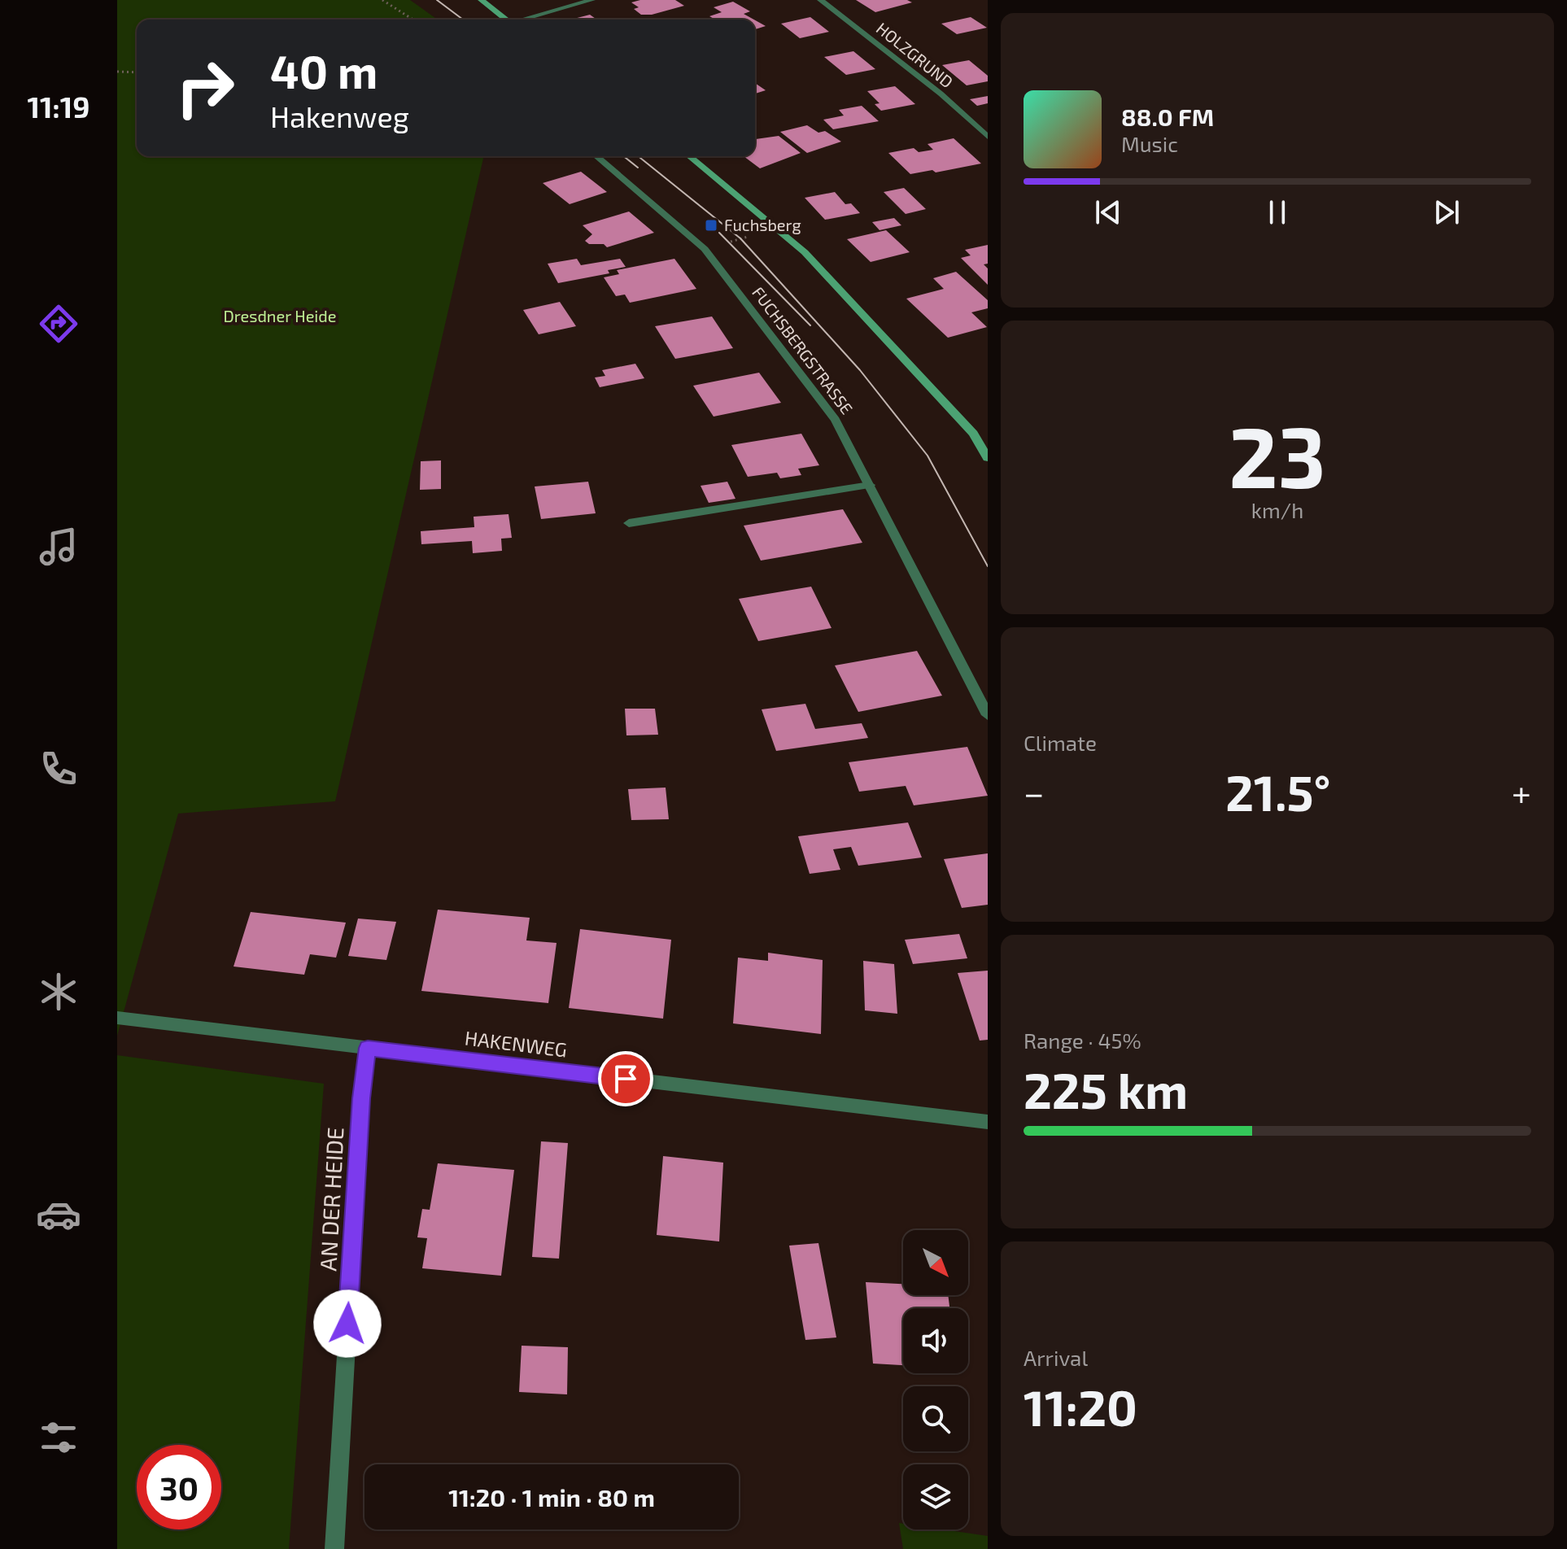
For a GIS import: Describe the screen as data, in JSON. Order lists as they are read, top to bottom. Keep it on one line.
{"streets":{"street":["HOLZGRUND","FUCHSBERGSTRASSE","HAKENWEG","AN DER HEIDE"]},"crossings":[["HAKENWEG","AN DER HEIDE"]],"parks":["Dresdner Heide"],"places":{"transit":["Fuchsberg"]},"north":"bottom right","page":{"tabs":"11:19","turn":["40 m","Hakenweg"],"song":["88.0 FM","Music"],"tile":[["23","km/h"],"Climate",["Range · 45%","225 km"],["Arrival","11:20"]],"heat":["−","21.5°","+"],"limit":"30","trip":"11:20 · 1 min · 80 m"}}
